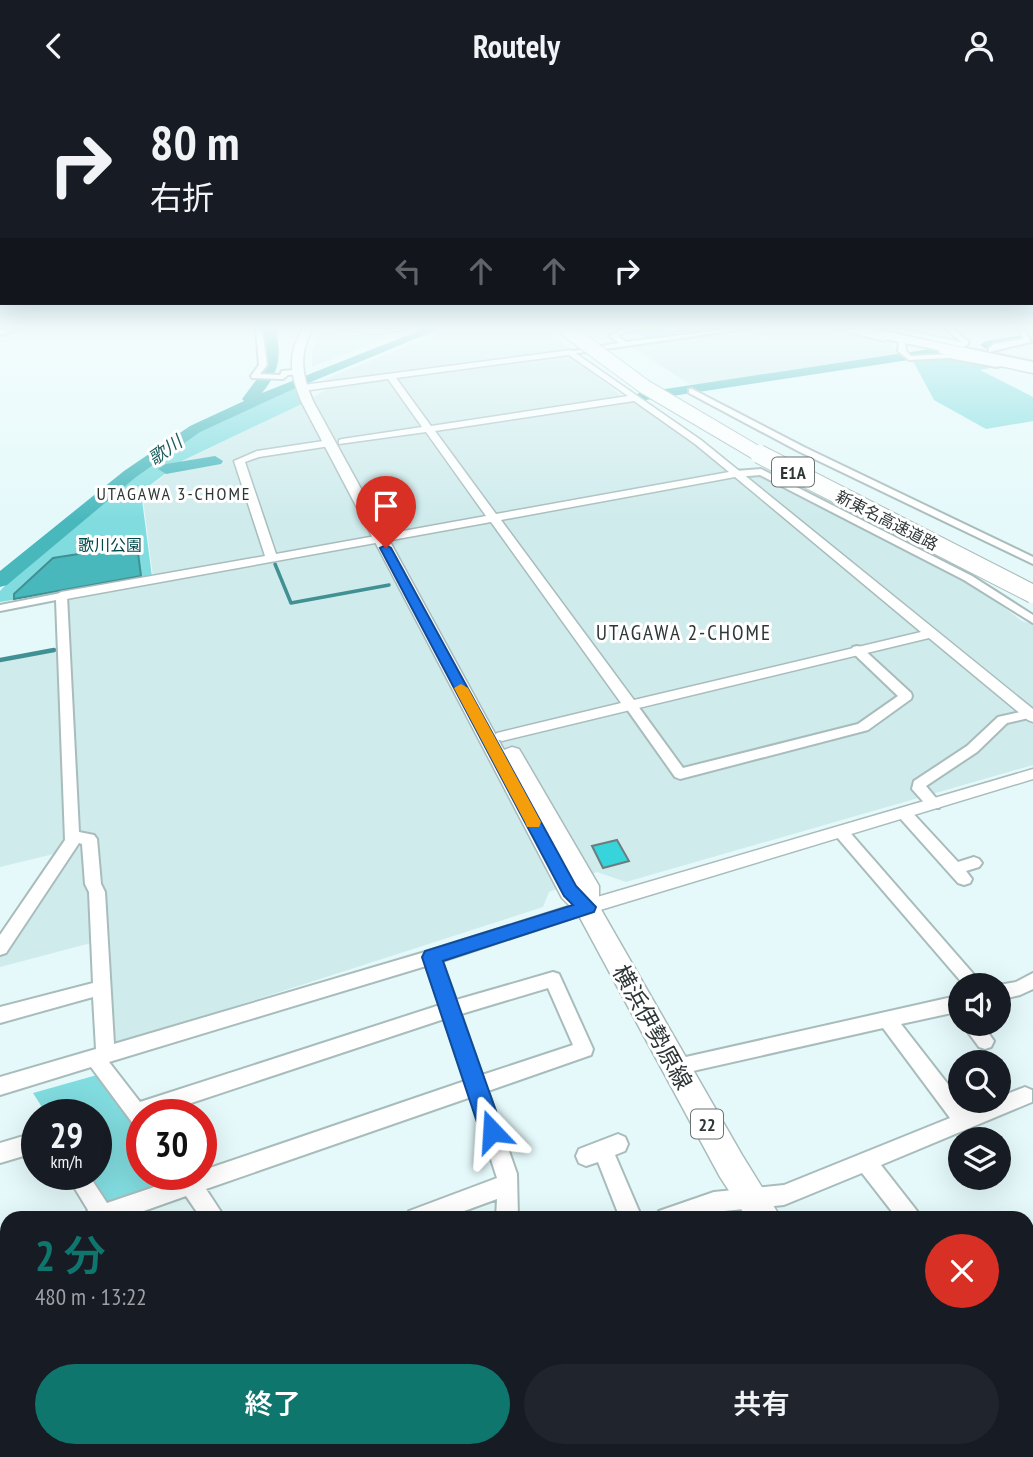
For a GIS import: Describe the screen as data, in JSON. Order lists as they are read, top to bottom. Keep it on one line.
{"streets":{"highway":["E1A","新東名高速道路"],"main road":["横浜伊勢原線","22"]},"districts":["UTAGAWA 3-CHOME","UTAGAWA 2-CHOME"],"water":["歌川"],"parks":["歌川公園"],"page":{"header":"Routely","turn":["80 m","右折"],"speed":"29 km/h","limit":"30","heading":["2 分","480 m · 13:22"],"buttons":["終了","共有"]}}
